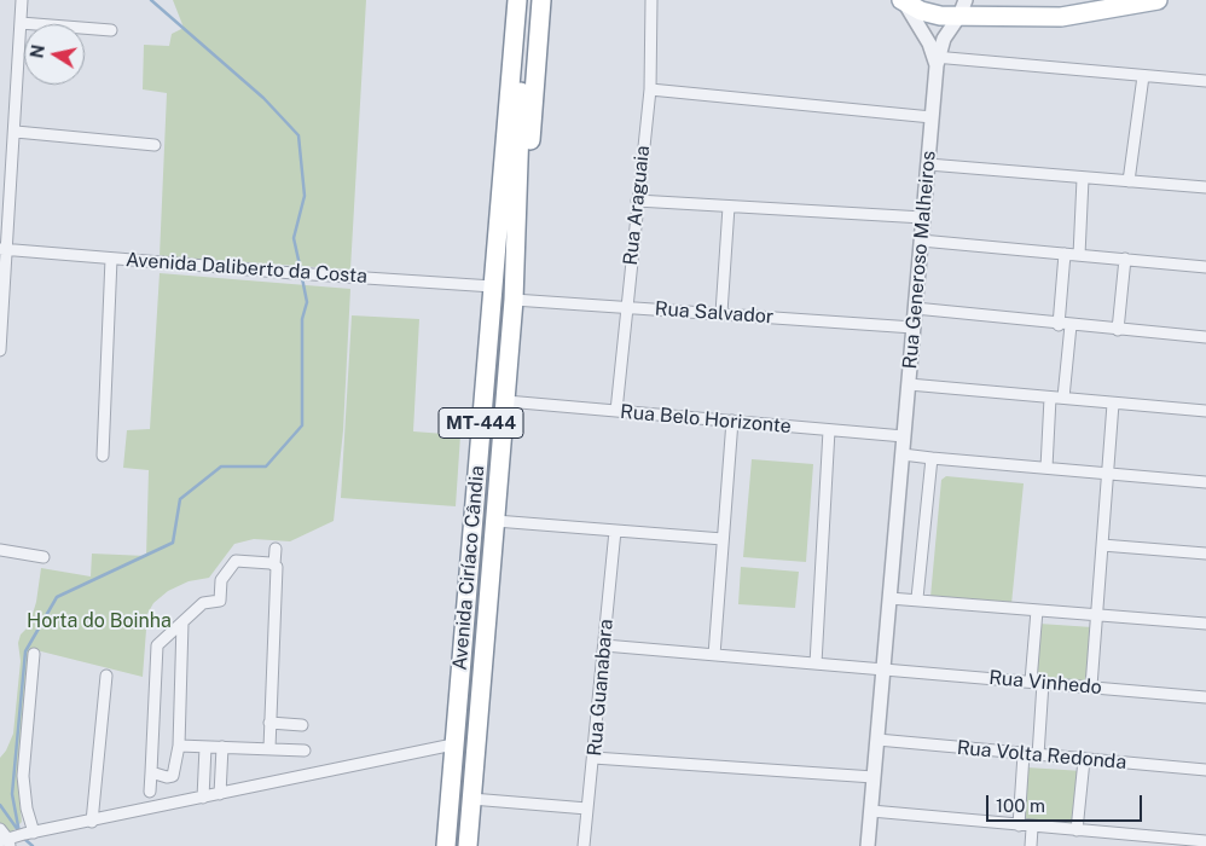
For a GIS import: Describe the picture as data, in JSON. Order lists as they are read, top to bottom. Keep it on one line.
{"streets":{"main road":["MT-444","Avenida Ciríaco Cândia"],"street":["Rua Araguaia","Rua Generoso Malheiros","Avenida Daliberto da Costa","Rua Salvador","Rua Belo Horizonte","Rua Vinhedo","Rua Guanabara","Rua Volta Redonda"]},"crossings":[["Rua Araguaia","Rua Salvador"],["Rua Araguaia","Rua Belo Horizonte"],["Rua Generoso Malheiros","Rua Salvador"],["Rua Generoso Malheiros","Rua Belo Horizonte"],["Rua Generoso Malheiros","Rua Vinhedo"],["Rua Generoso Malheiros","Rua Volta Redonda"],["Avenida Daliberto da Costa","Avenida Ciríaco Cândia"],["Rua Salvador","Avenida Ciríaco Cândia"],["Rua Belo Horizonte","Avenida Ciríaco Cândia"],["MT-444","Avenida Ciríaco Cândia"],["Rua Vinhedo","Rua Guanabara"]],"parks":["Horta do Boinha"],"scale_bar":"100 m","north":"left"}
